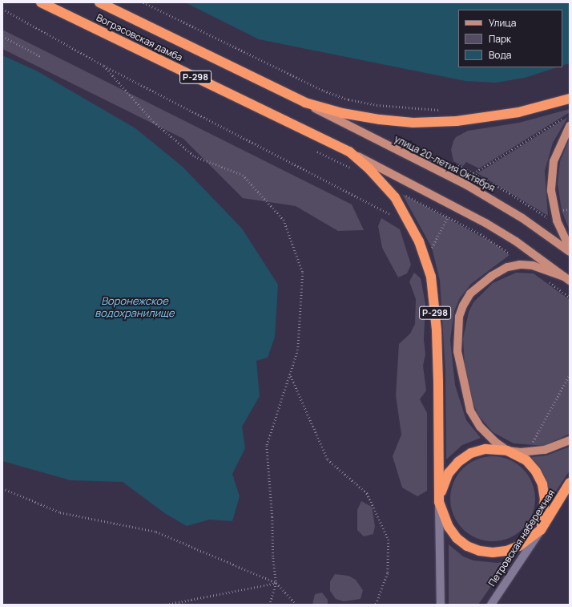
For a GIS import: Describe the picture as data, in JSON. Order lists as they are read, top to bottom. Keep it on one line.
{"streets":{"highway":["Вогрэсовская дамба","Р-298","Петровская набережная"],"main road":["улица 20-летия Октября"]},"crossings":[["Вогрэсовская дамба","Р-298"],["Вогрэсовская дамба","улица 20-летия Октября"],["Р-298","улица 20-летия Октября"],["Р-298","Петровская набережная"]],"water":["Воронежское водохранилище"],"legend":["Улица","Парк","Вода"]}
